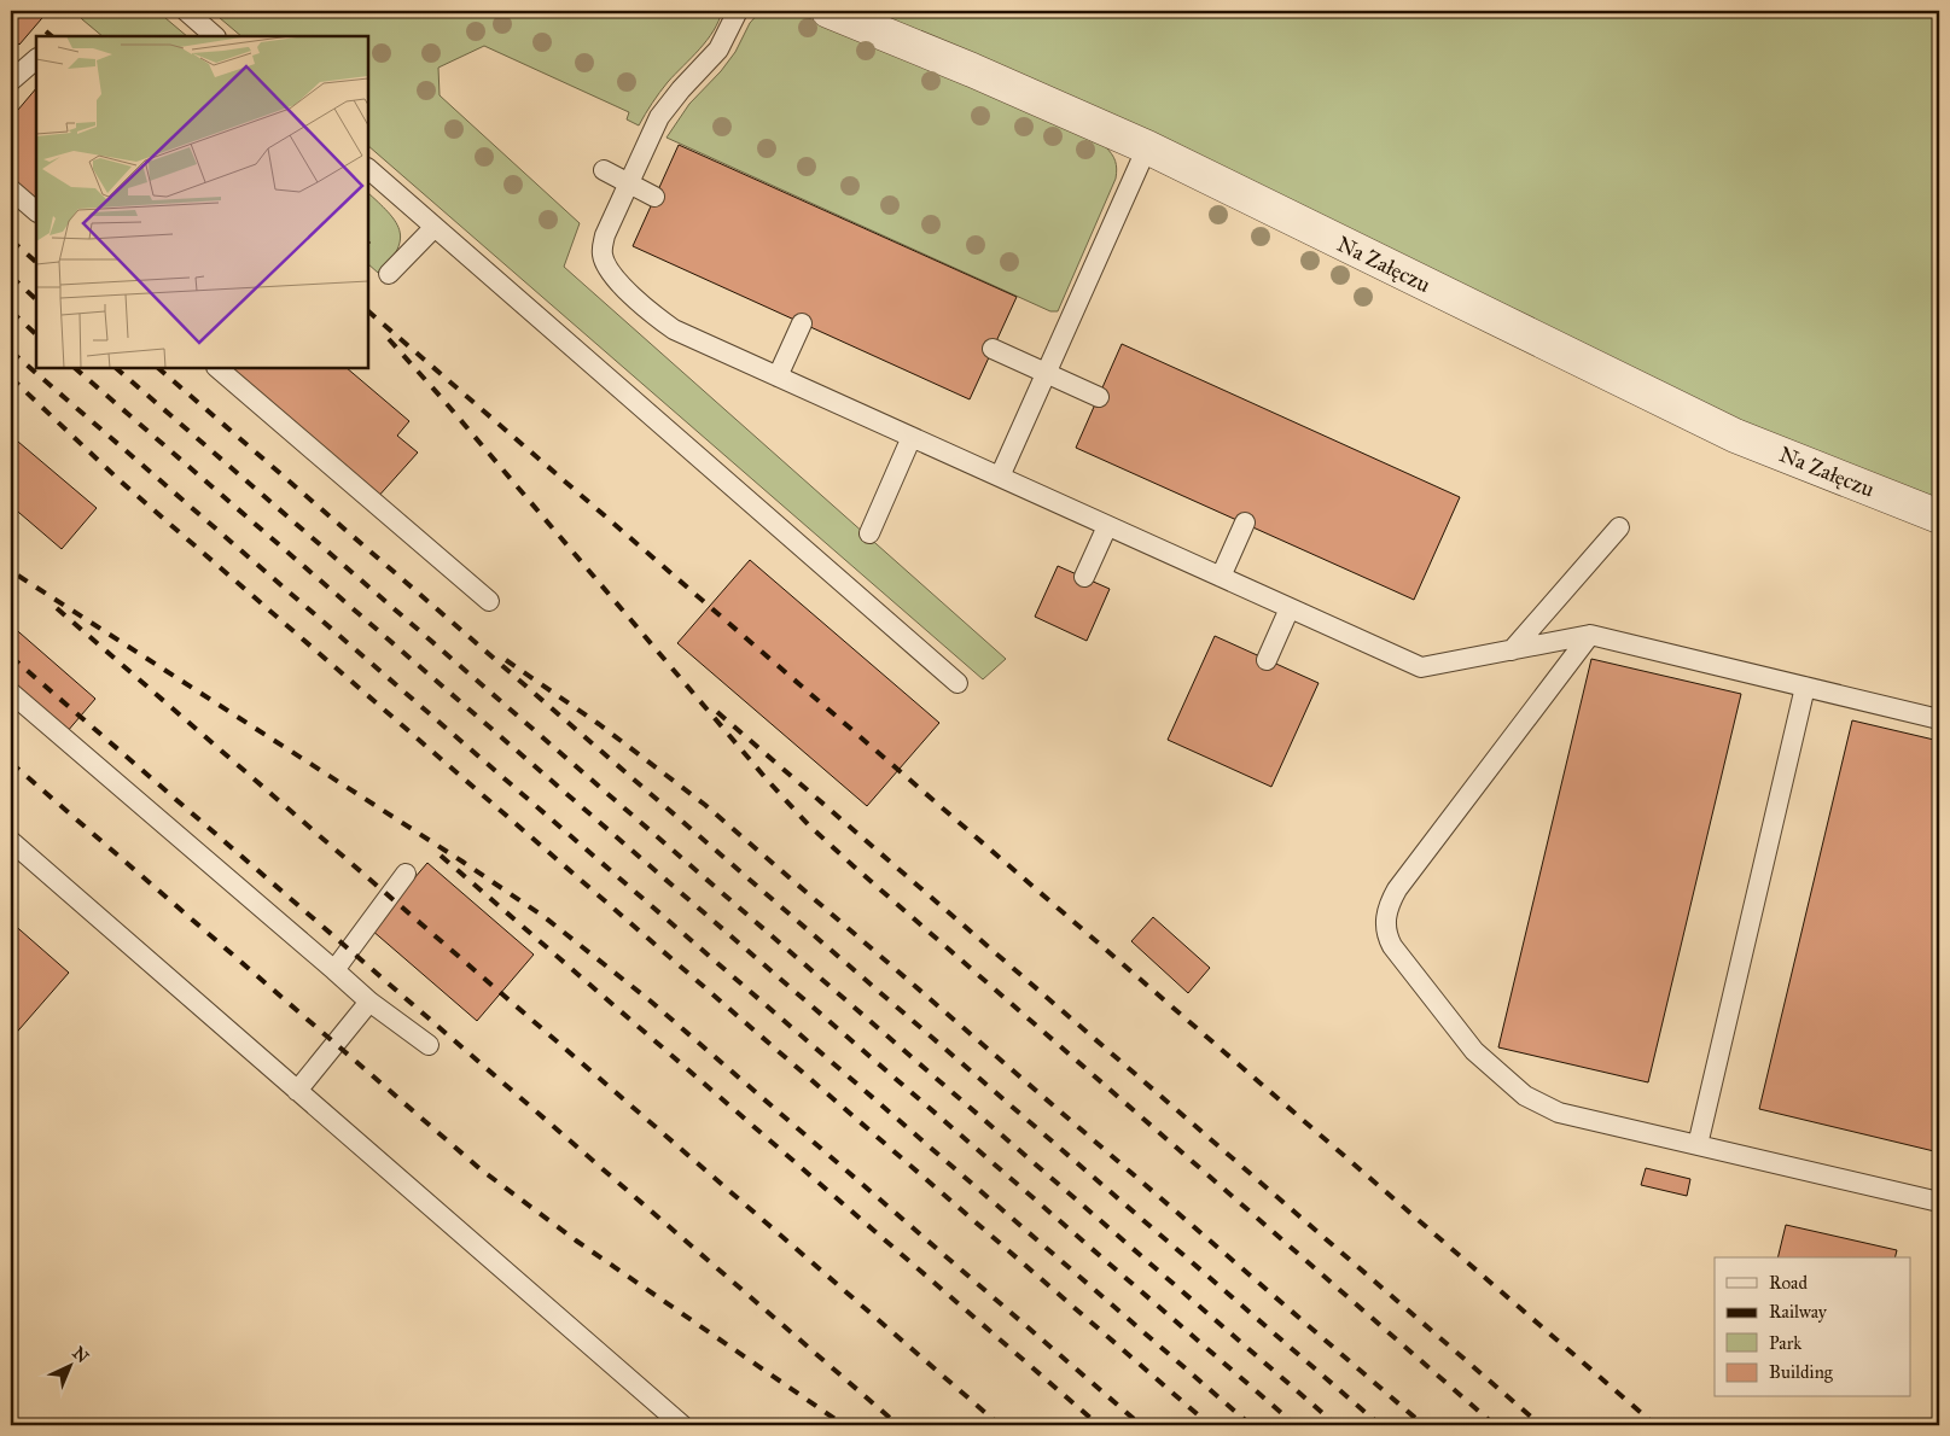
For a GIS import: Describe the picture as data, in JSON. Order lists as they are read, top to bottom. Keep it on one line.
{"streets":{"street":["Na Załęczu"]},"legend":["Road","Railway","Park","Building"],"north":"top right"}
